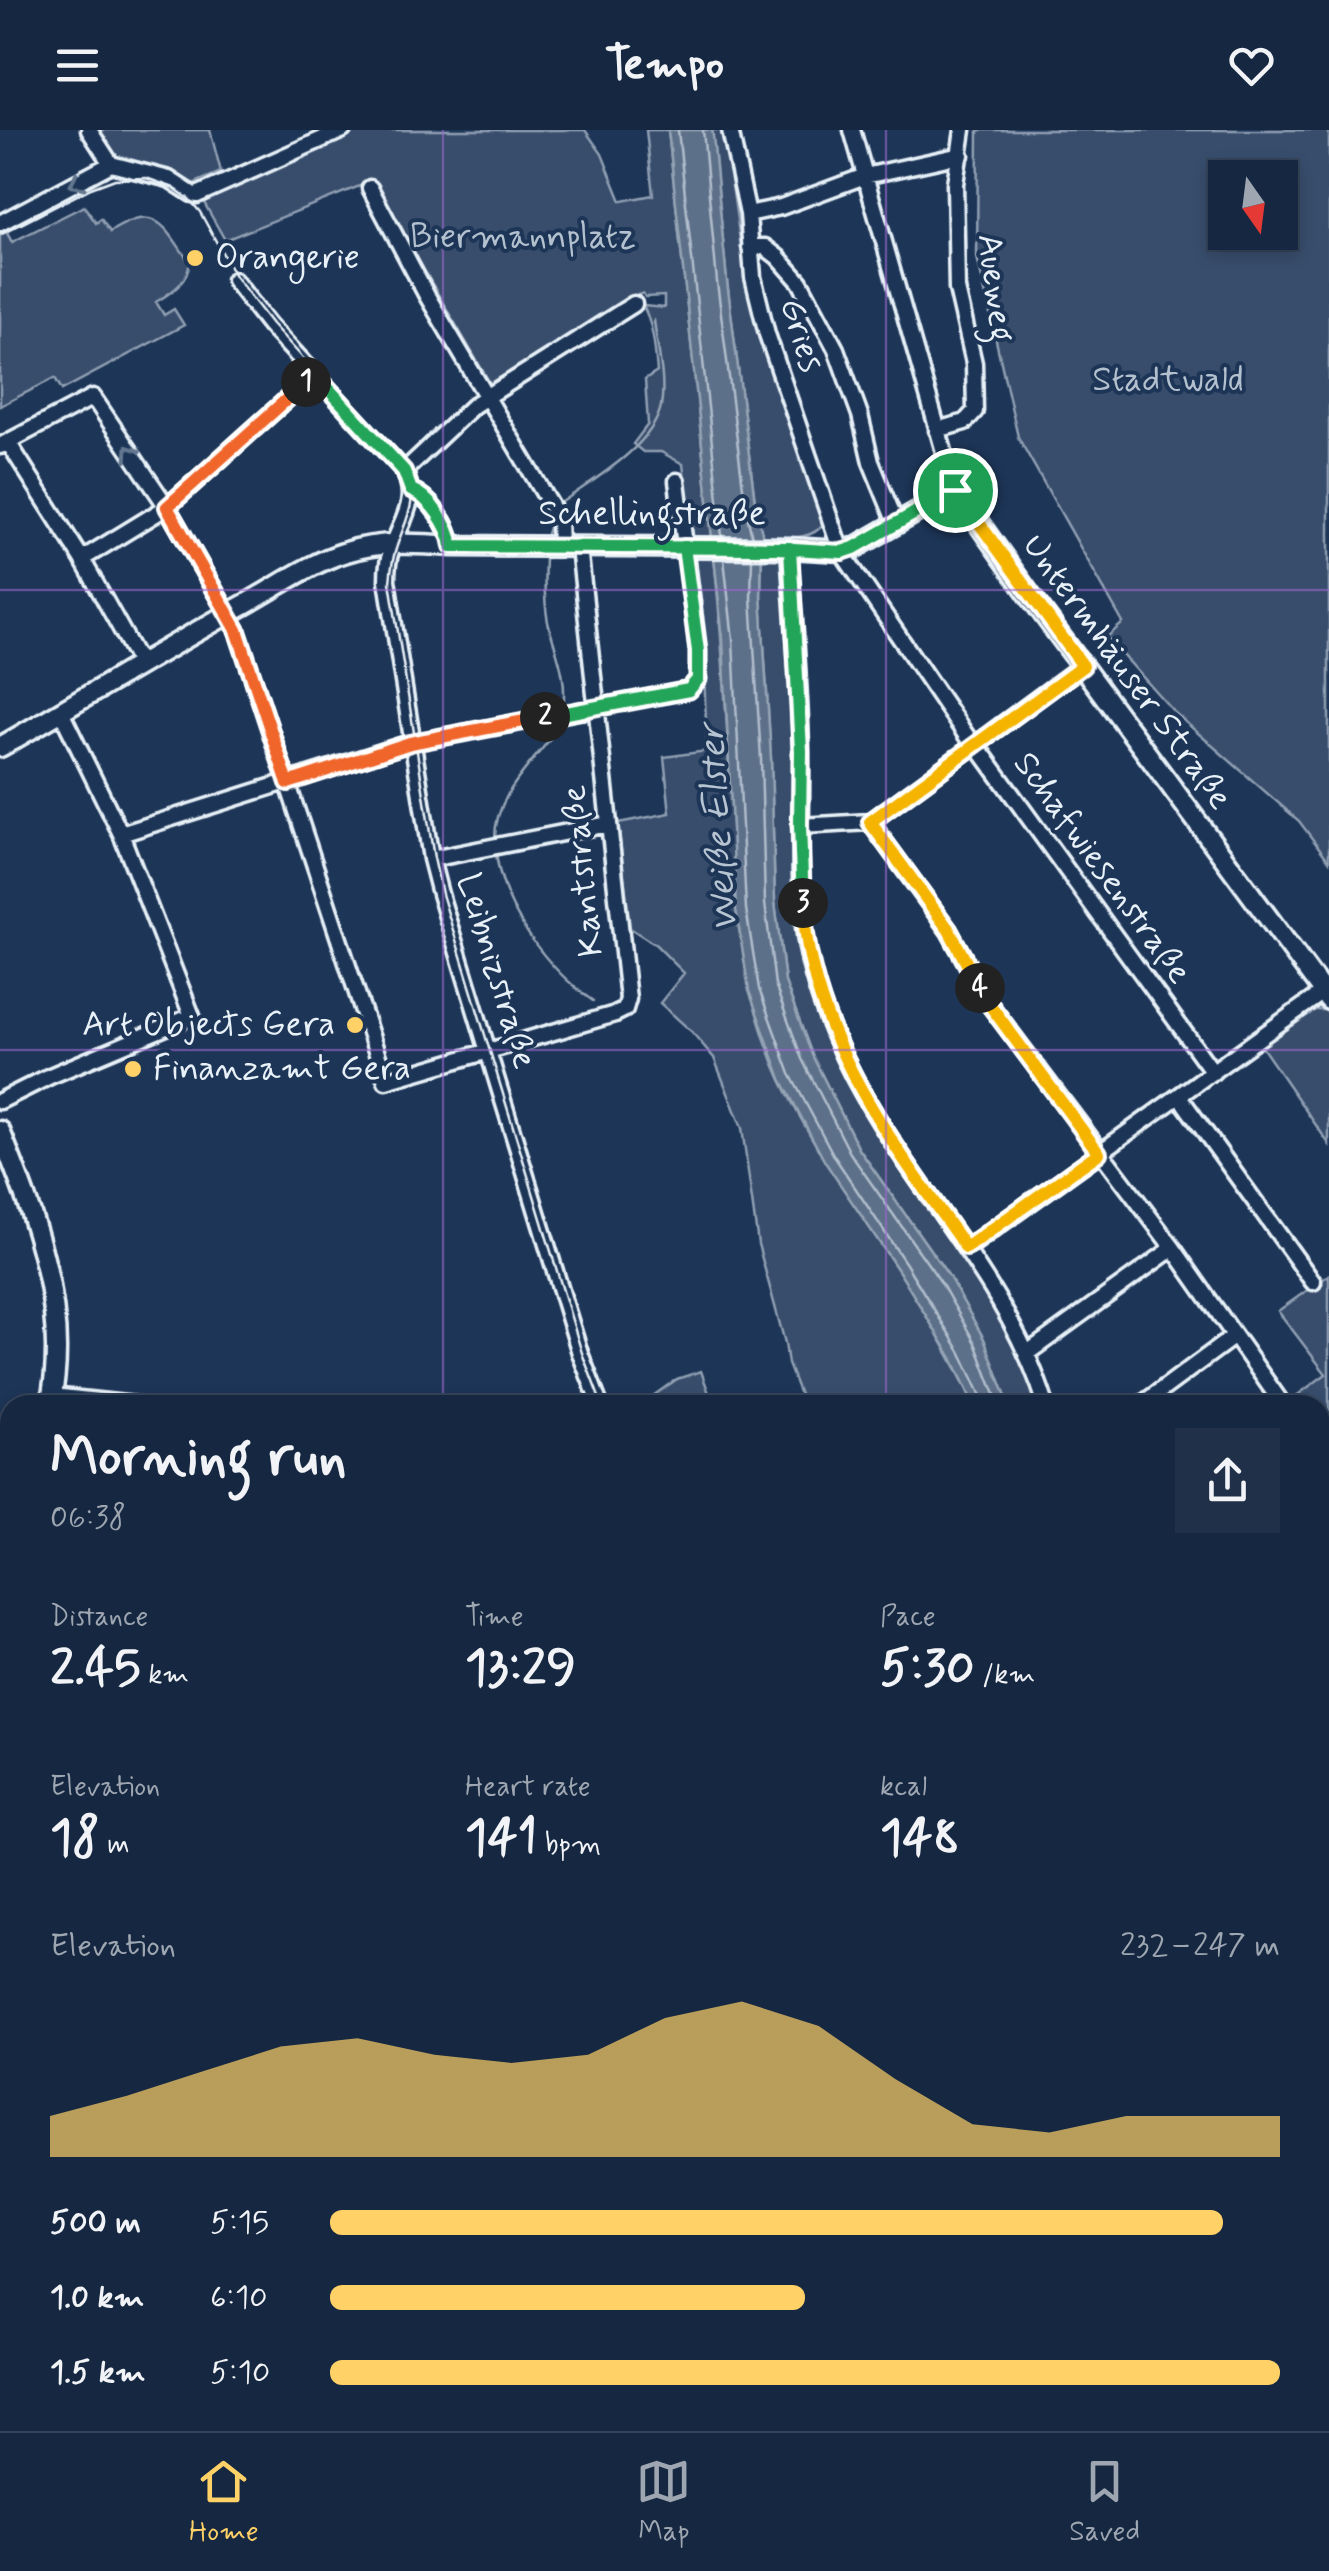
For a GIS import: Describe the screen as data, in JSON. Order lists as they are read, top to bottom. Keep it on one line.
{"streets":{"main road":["Schellingstraße","Untermhäuser Straße"],"street":["Aueweg","Gries","Schafwiesenstraße","Kantstraße","Leibnizstraße"]},"crossings":[["Aueweg","Untermhäuser Straße"],["Gries","Schellingstraße"],["Gries","Schafwiesenstraße"],["Schellingstraße","Schafwiesenstraße"],["Schellingstraße","Kantstraße"],["Schellingstraße","Leibnizstraße"],["Kantstraße","Leibnizstraße"]],"water":["Weiße Elster"],"parks":["Biermannplatz","Stadtwald"],"places":["Orangerie","Art Objects Gera","Finanzamt Gera"],"north":"bottom","page":{"header":"Tempo","pins":["1","2","3","4"],"heading":["Morning run","06:38"],"stats":[["Distance","2.45 km"],["Time","13:29"],["Pace","5:30 /km"],["Elevation","18 m"],["Heart rate","141 bpm"],["kcal","148"]],"chart":["Elevation","232–247 m"],"list":[{"name":"500 m","note":"5:15"},{"name":"1.0 km","note":"6:10"},{"name":"1.5 km","note":"5:10"}],"tabs":["Home","Map","Saved"]}}
